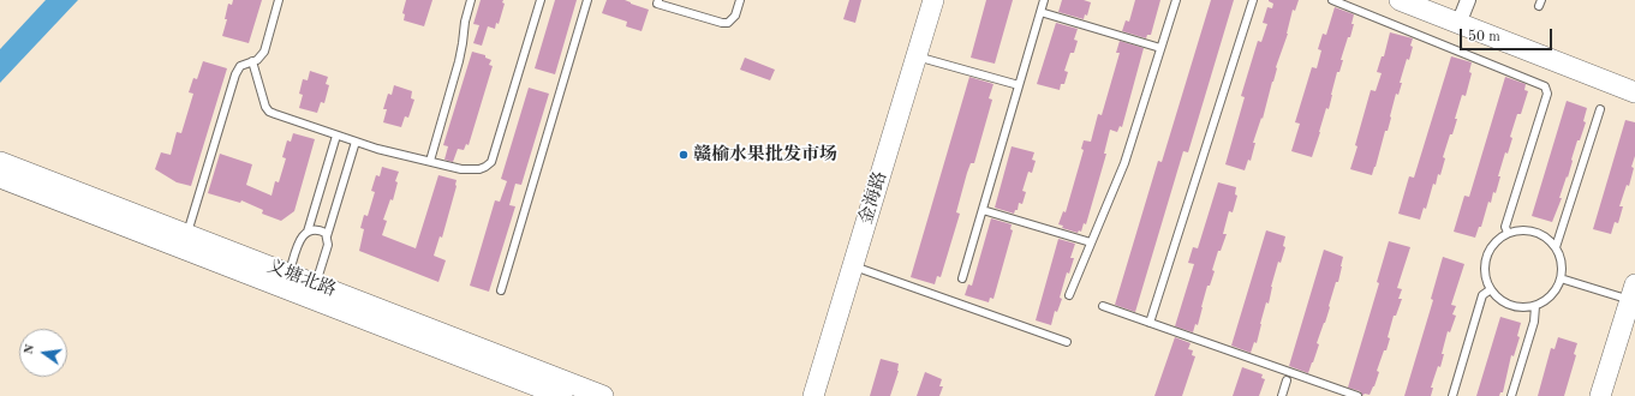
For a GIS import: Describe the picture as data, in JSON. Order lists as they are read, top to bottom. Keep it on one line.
{"streets":{"main road":["金海路","义塘北路"]},"places":["赣榆水果批发市场"],"scale_bar":"50 m","north":"left"}
